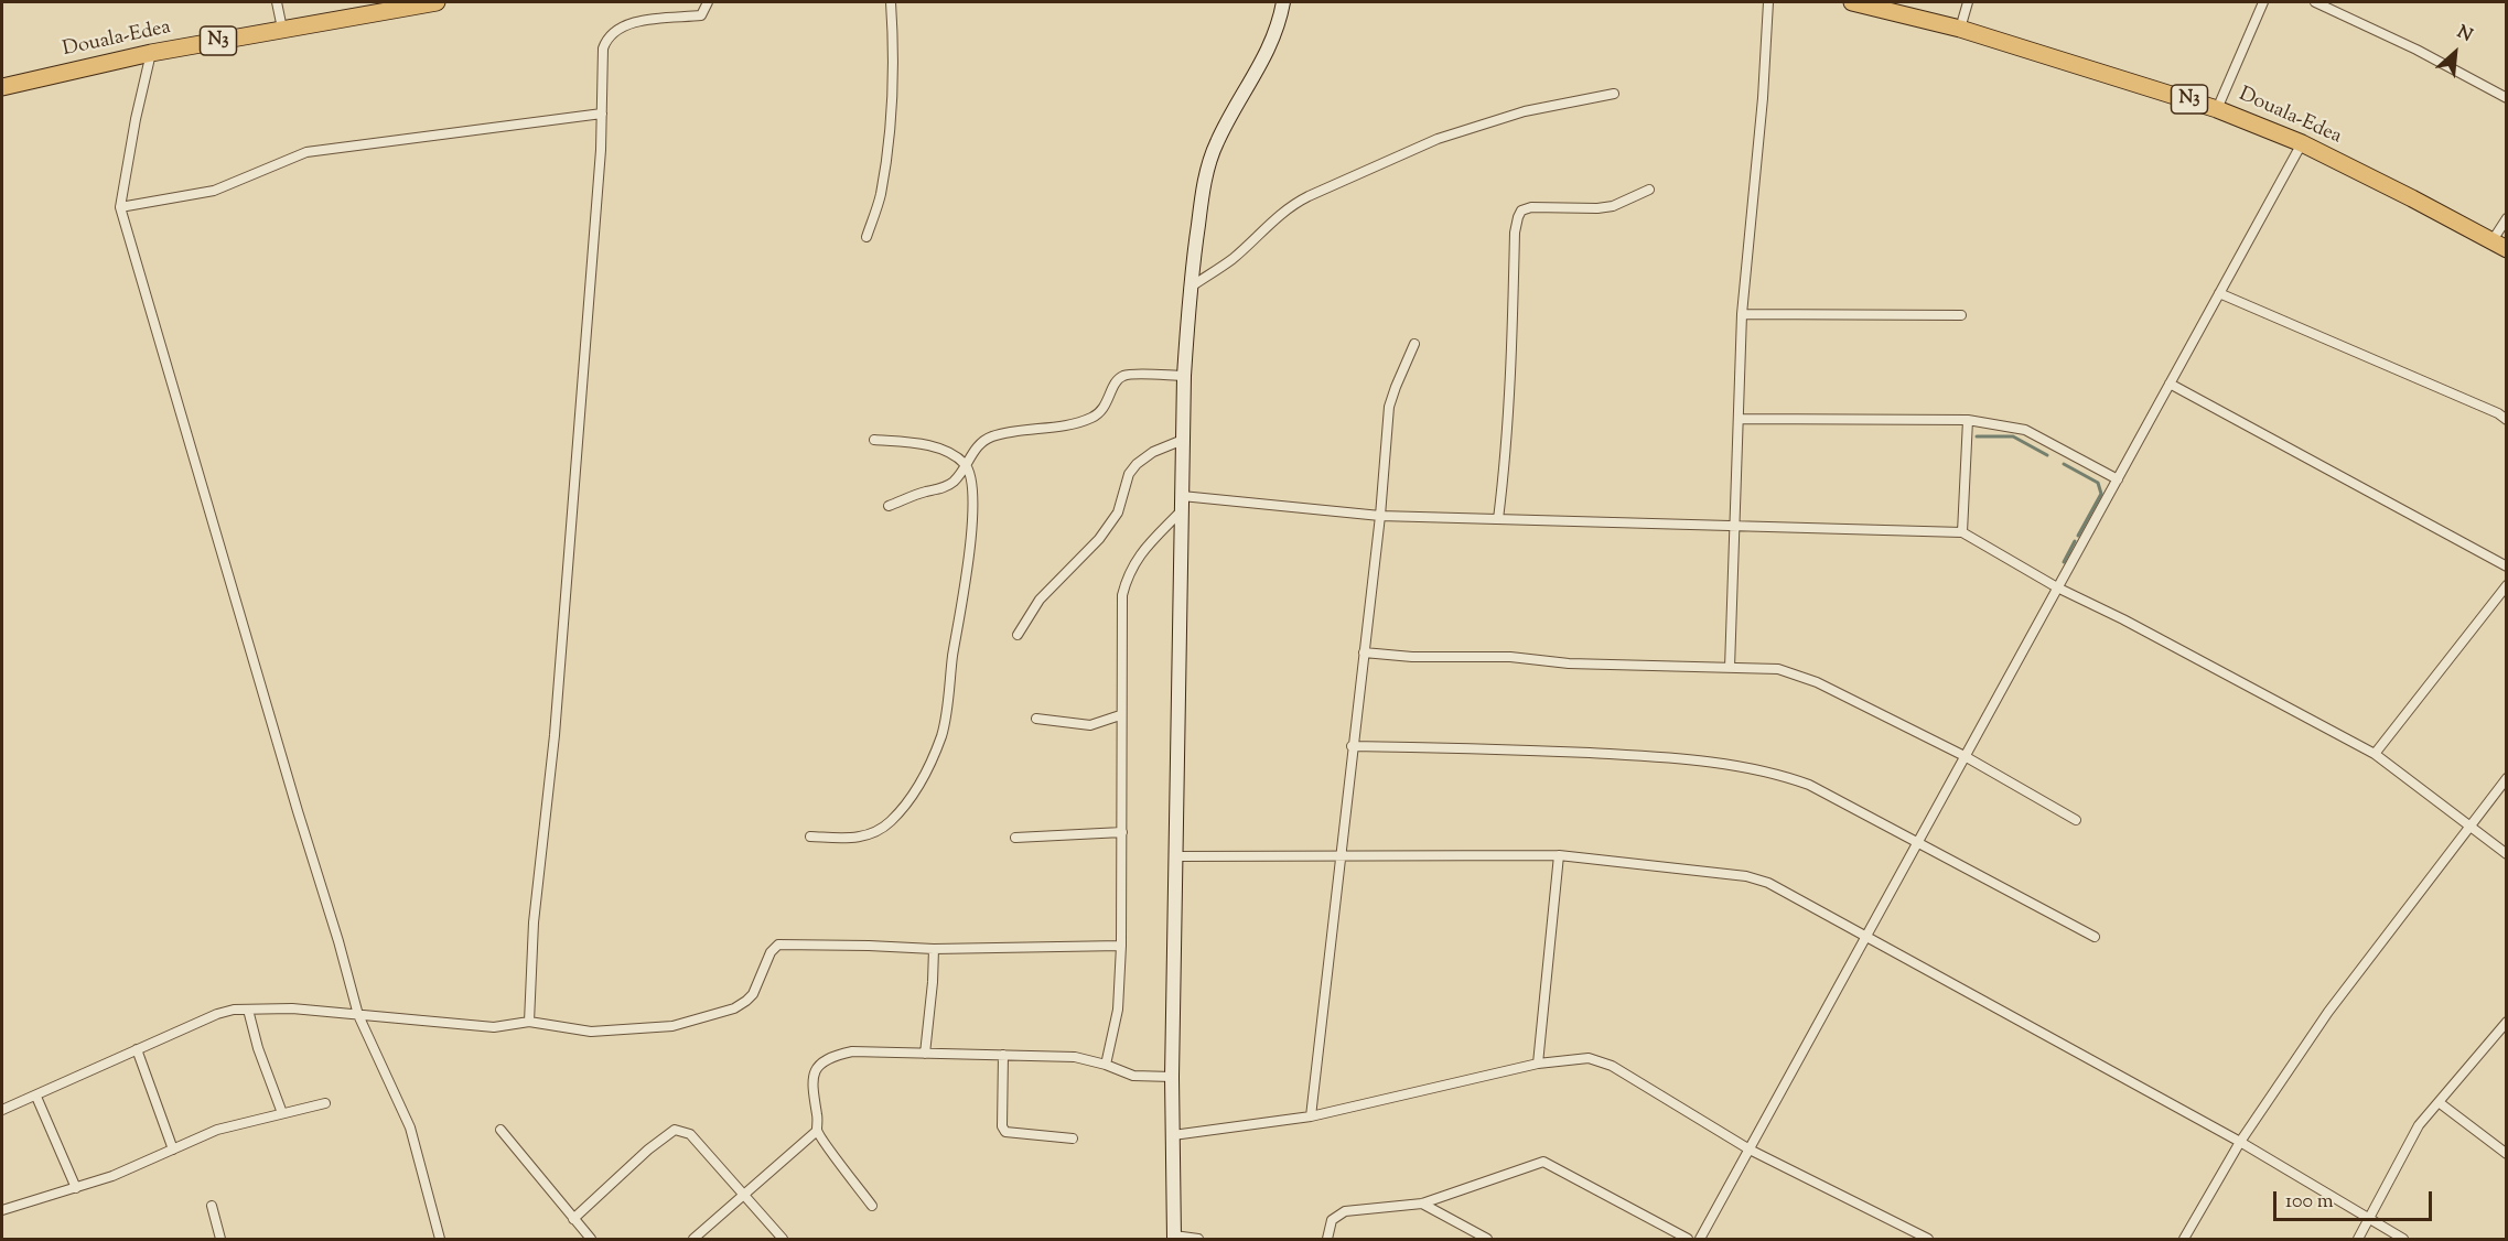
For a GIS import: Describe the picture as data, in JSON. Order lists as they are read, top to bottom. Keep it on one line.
{"streets":{"highway":["Douala-Edea","N3"]},"scale_bar":"100 m","north":"top right"}
